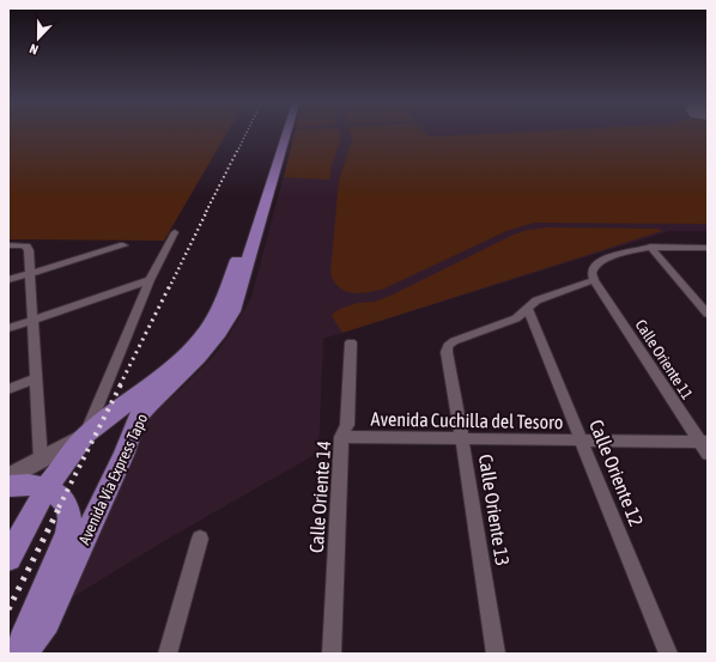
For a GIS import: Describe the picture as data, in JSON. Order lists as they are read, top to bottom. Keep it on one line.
{"streets":{"main road":["Avenida Vía Express Tapo"],"street":["Calle Oriente 11","Avenida Cuchilla del Tesoro","Calle Oriente 12","Calle Oriente 14","Calle Oriente 13"]},"crossings":[["Calle Oriente 11","Avenida Cuchilla del Tesoro"],["Avenida Cuchilla del Tesoro","Calle Oriente 12"],["Avenida Cuchilla del Tesoro","Calle Oriente 14"],["Avenida Cuchilla del Tesoro","Calle Oriente 13"],["Calle Oriente 12","Calle Oriente 13"]],"north":"bottom"}
